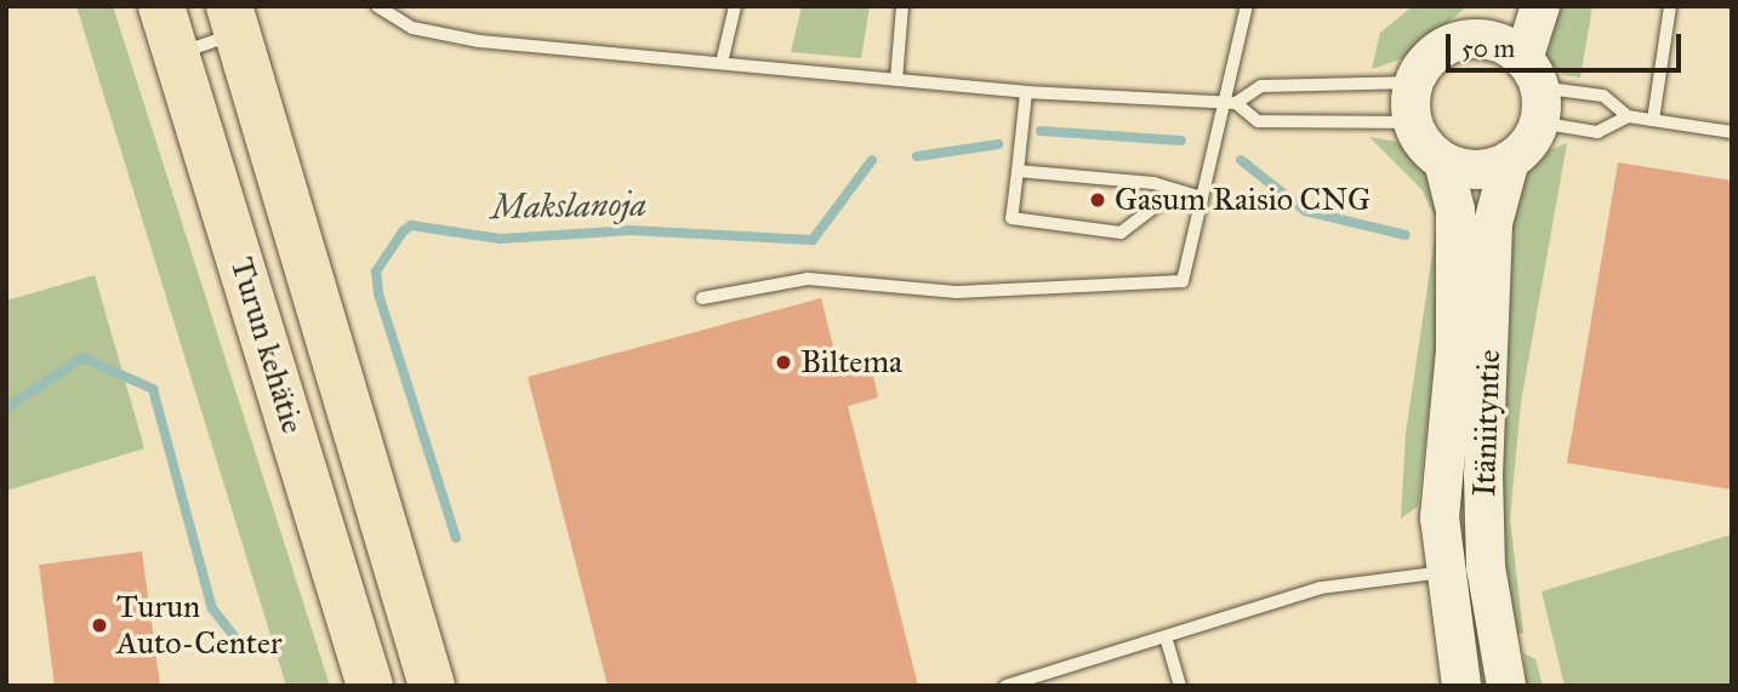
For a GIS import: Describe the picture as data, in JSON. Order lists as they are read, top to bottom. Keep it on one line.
{"streets":{"highway":["Turun kehätie"],"street":["Itäniityntie"]},"water":["Makslanoja"],"places":["Gasum Raisio CNG","Biltema","Turun Auto-Center"],"scale_bar":"50 m"}
